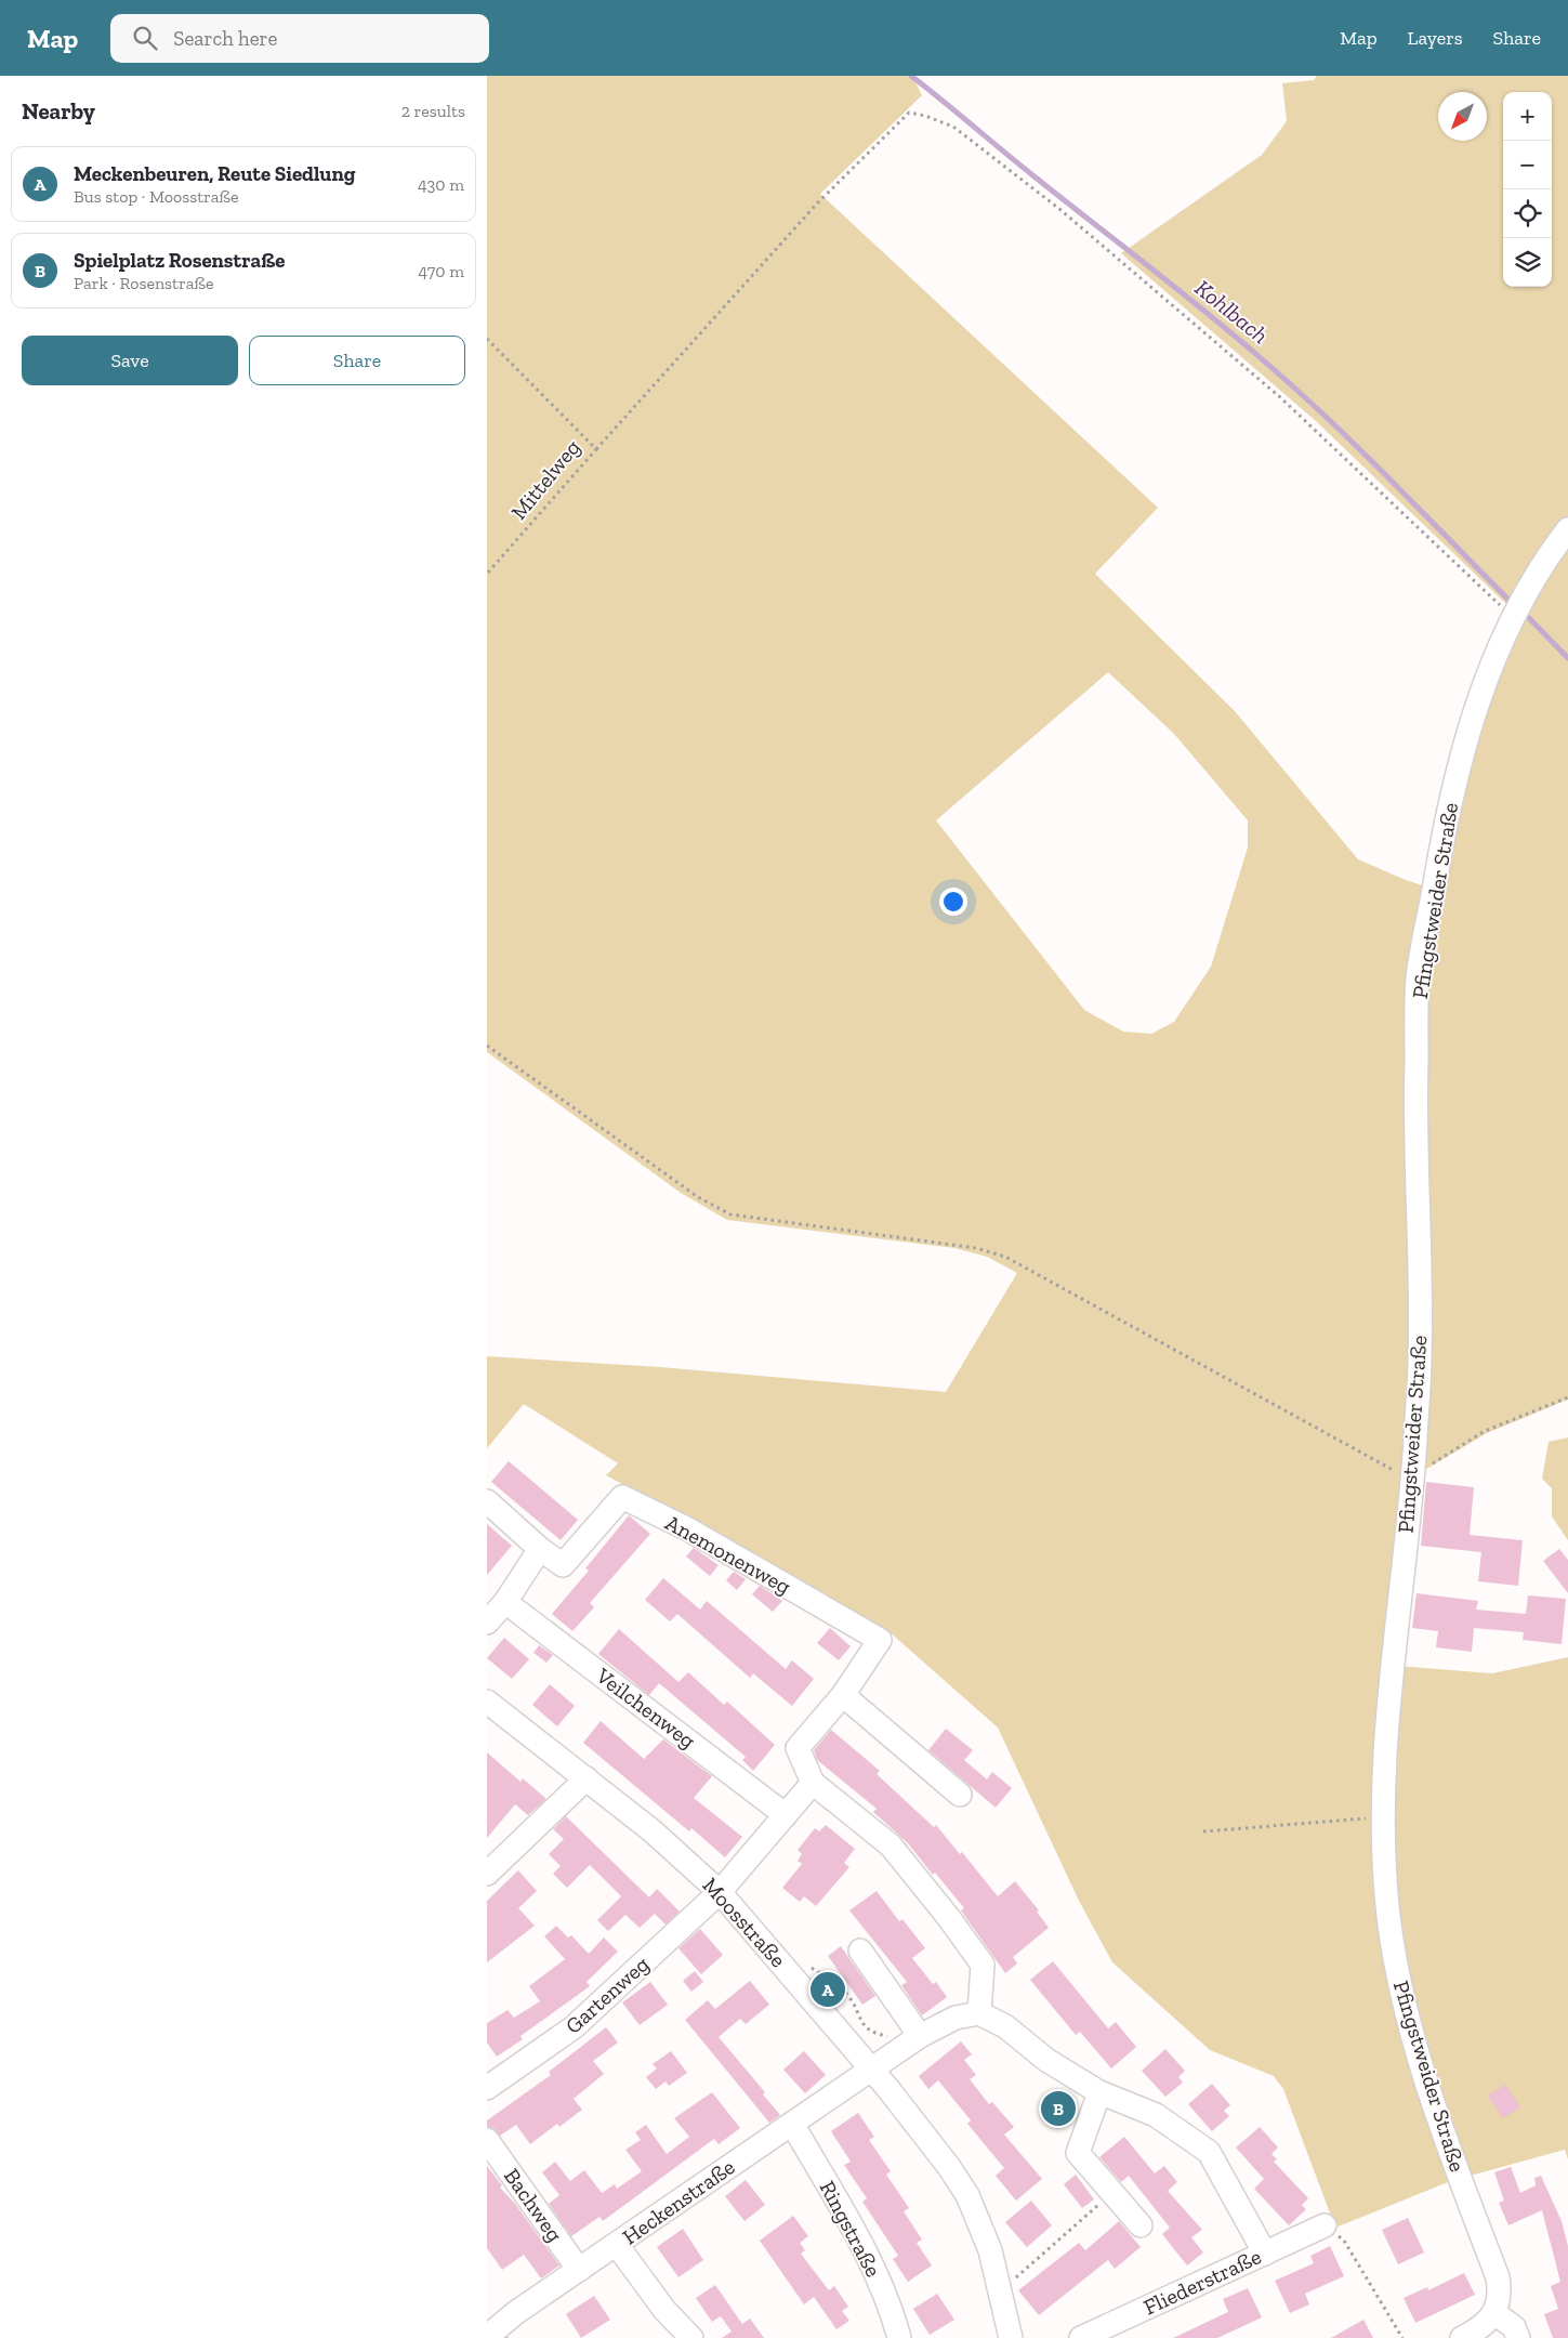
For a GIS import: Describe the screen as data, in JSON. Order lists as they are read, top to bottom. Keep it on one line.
{"streets":{"street":["Pfingstweider Straße","Anemonenweg","Veilchenweg","Moosstraße","Gartenweg","Heckenstraße","Bachweg","Ringstraße","Fliederstraße"],"path":["Mittelweg"]},"crossings":[["Anemonenweg","Heckenstraße"],["Moosstraße","Gartenweg"],["Moosstraße","Heckenstraße"],["Heckenstraße","Bachweg"],["Heckenstraße","Ringstraße"]],"water":["Kohlbach"],"north":"bottom left","page":{"header":"Map","search":"Search here","nav":["Map","Layers","Share"],"heading":["Nearby","2 results"],"map_buttons":["+","−"],"list":[{"mark":"A","name":"Meckenbeuren, Reute Siedlung","note":"Bus stop · Moosstraße","value":"430 m"},{"mark":"B","name":"Spielplatz Rosenstraße","note":"Park · Rosenstraße","value":"470 m"}],"buttons":["Save","Share"],"pins":["A","B"]}}
